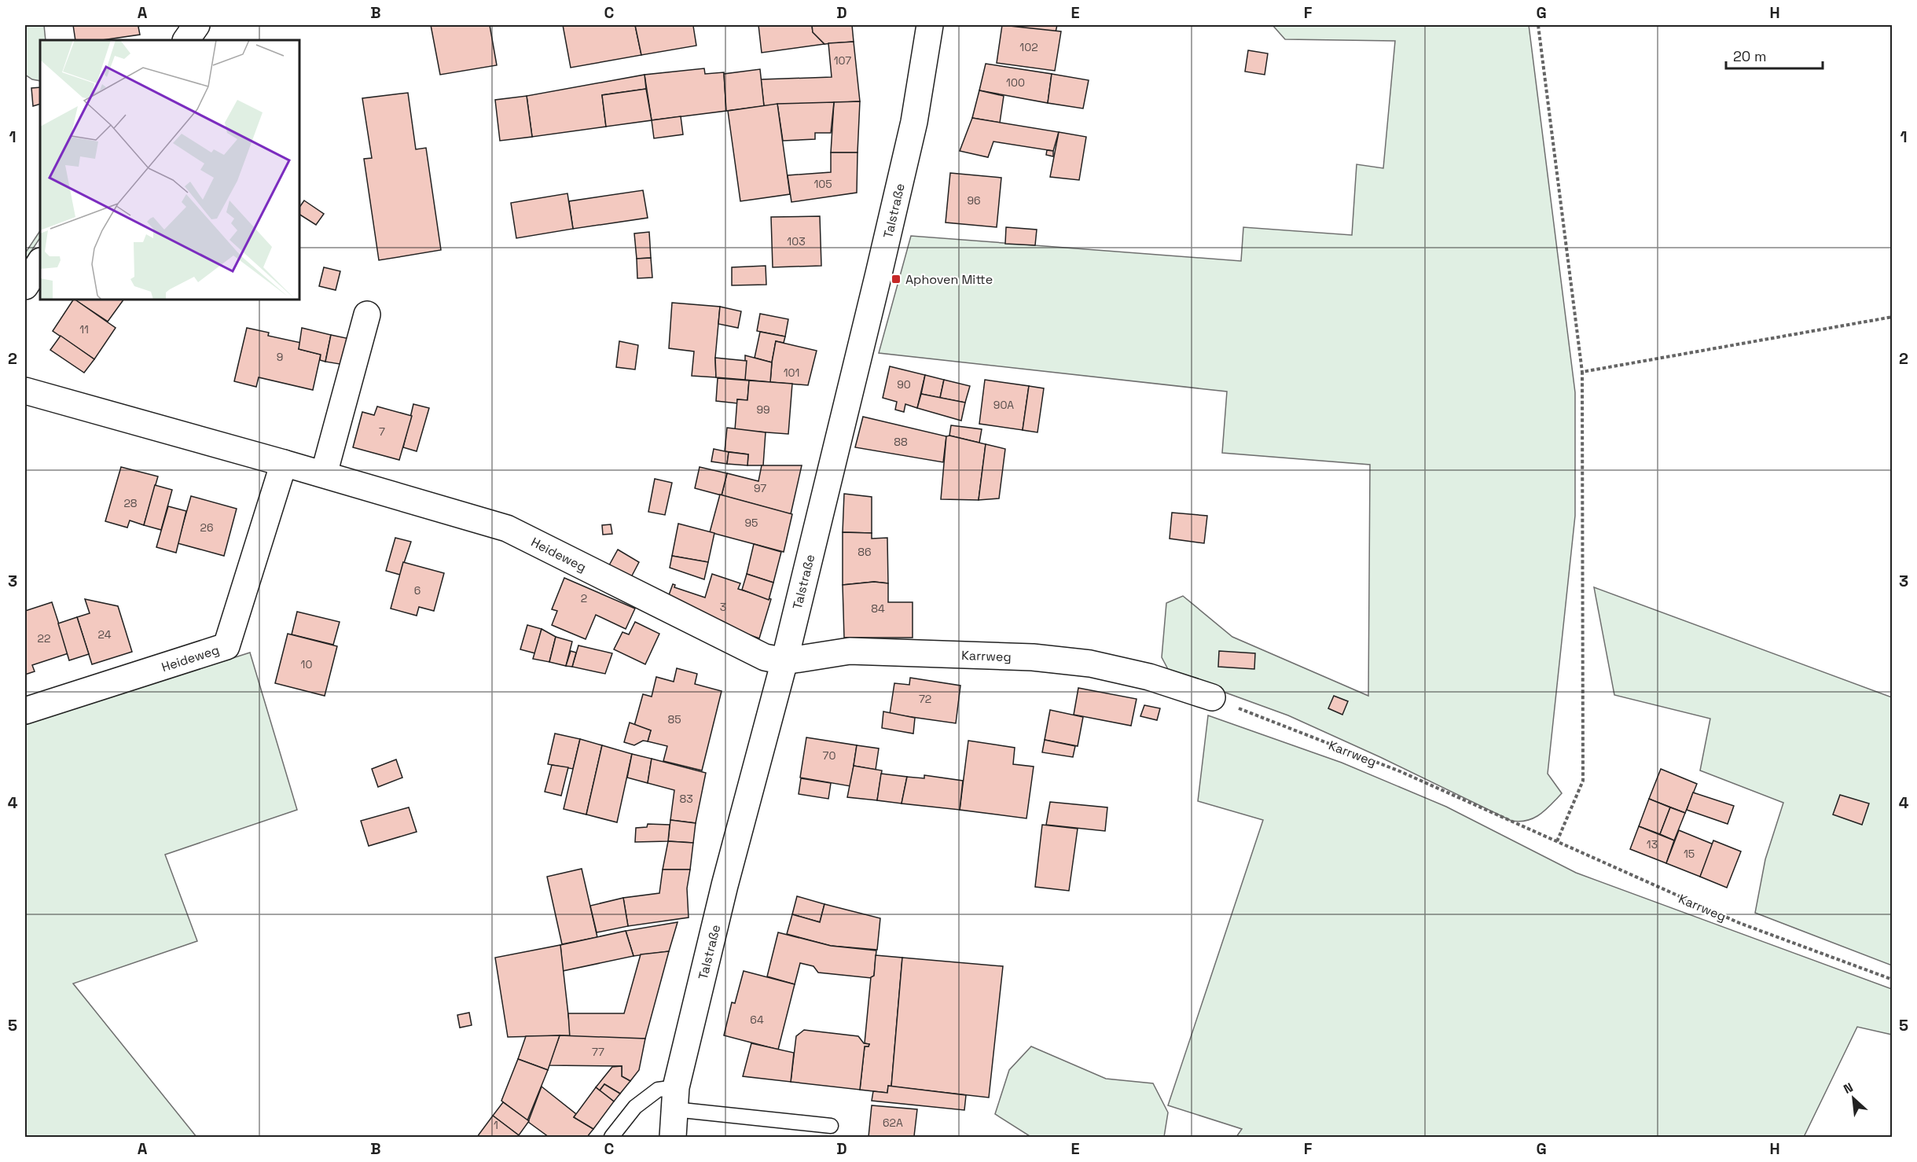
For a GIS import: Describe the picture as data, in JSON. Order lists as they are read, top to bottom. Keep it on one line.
{"streets":{"street":["Talstraße","Heideweg","Karrweg"]},"crossings":[["Talstraße","Heideweg"],["Talstraße","Karrweg"],["Heideweg","Karrweg"]],"places":{"transit":["Aphoven Mitte"]},"house_numbers":["102","107","100","105","96","103","11","9","101","90","90A","99","7","88","97","28","95","26","86","6","2","3","84","24","22","10","72","85","70","83","13","15","64","77","62A","1"],"scale_bar":"20 m","north":"top left","grid":{"columns":["A","B","C","D","E","F","G","H"],"rows":["1","2","3","4","5"]}}
